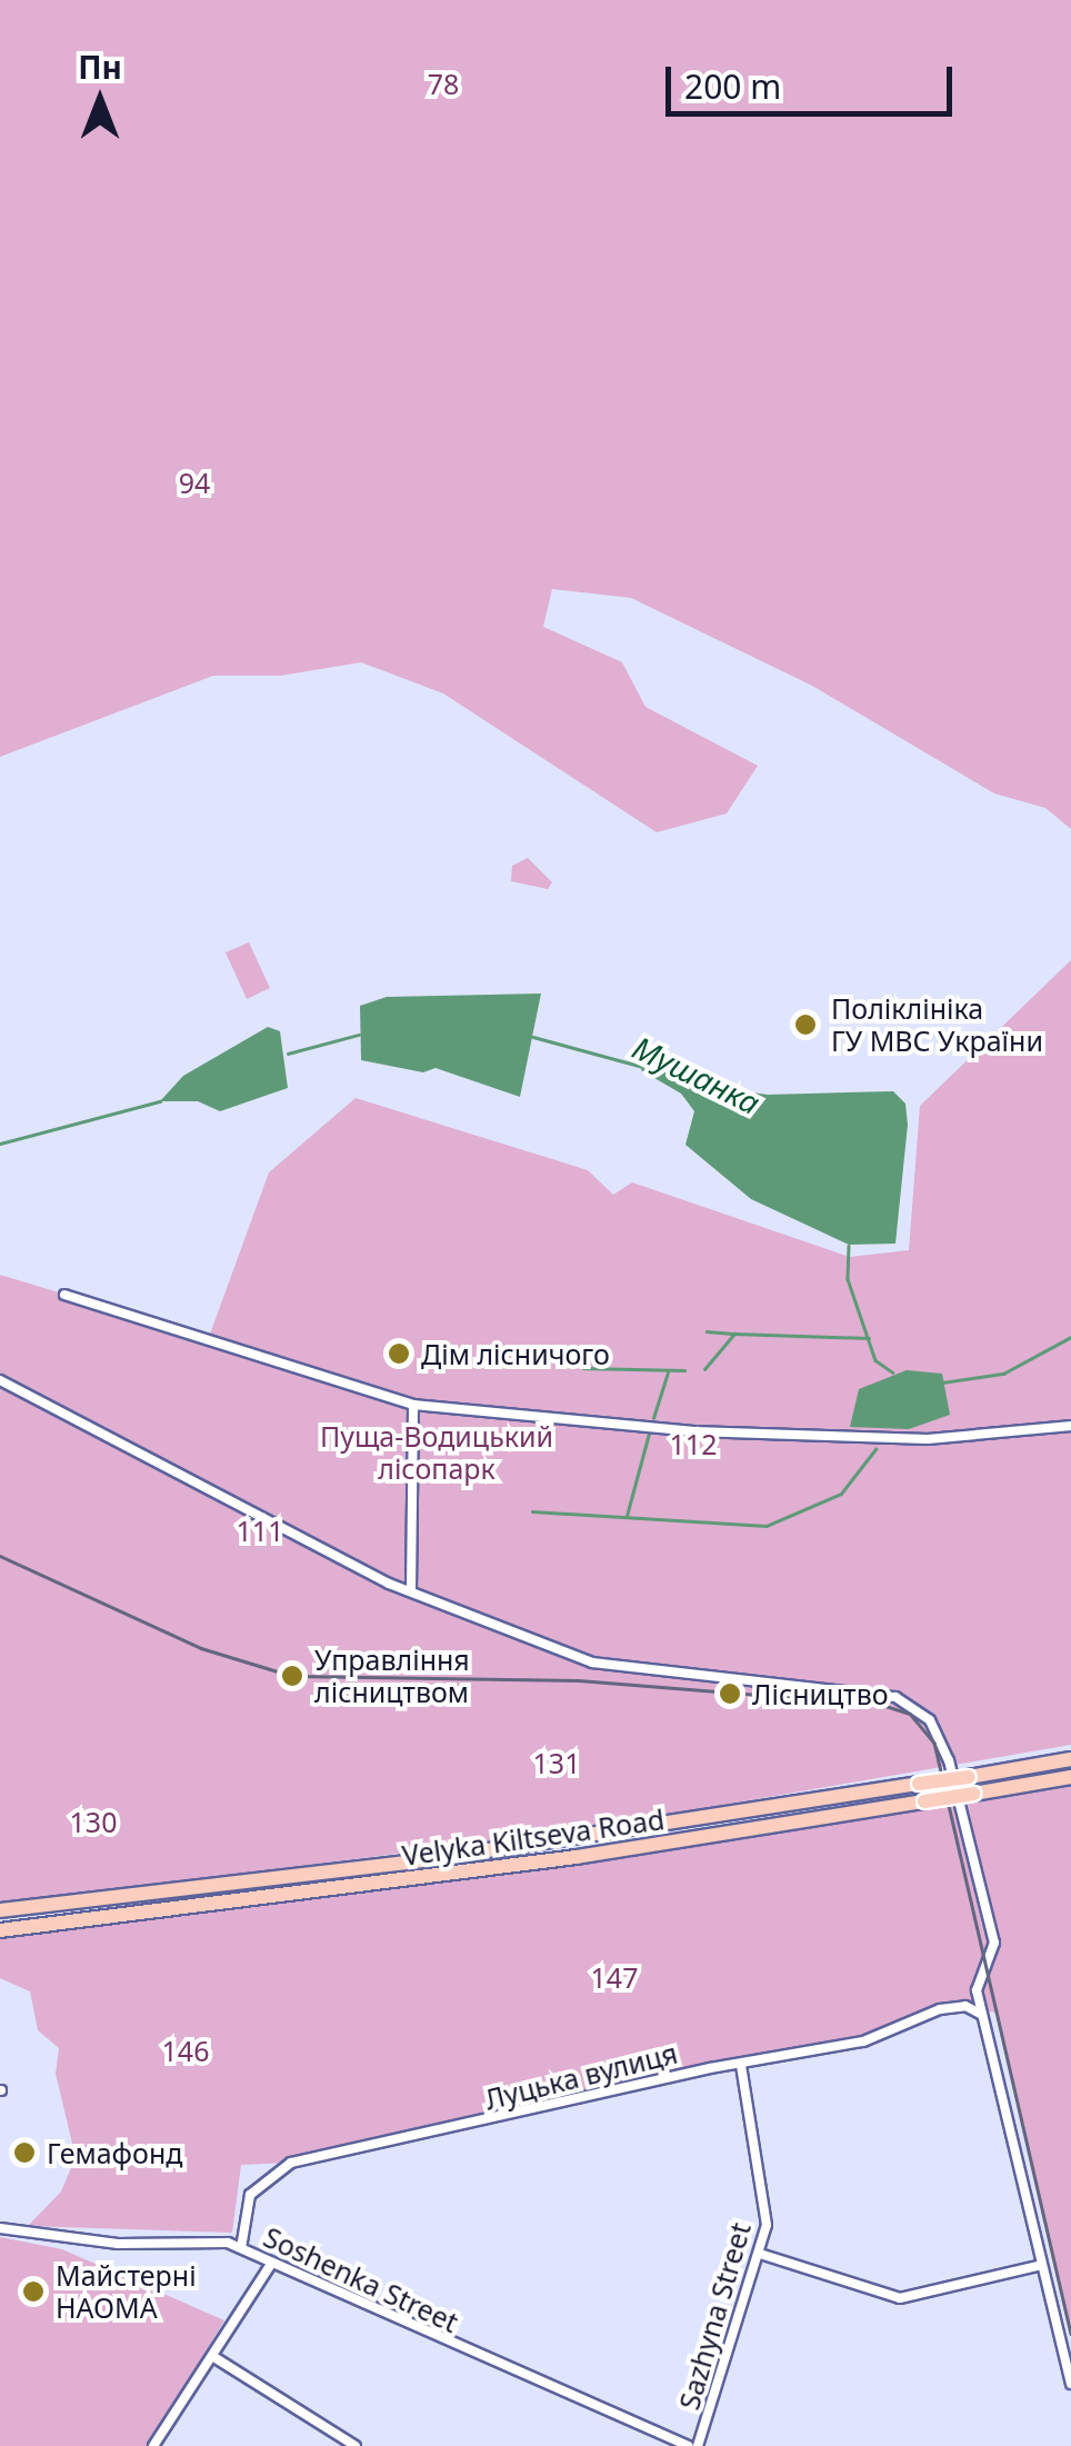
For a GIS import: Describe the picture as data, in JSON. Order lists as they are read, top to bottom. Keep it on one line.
{"streets":{"main road":["Velyka Kiltseva Road"],"street":["Луцька вулиця","Soshenka Street","Sazhyna Street"]},"crossings":[["Луцька вулиця","Soshenka Street"],["Луцька вулиця","Sazhyna Street"]],"water":["Мушанка"],"parks":["78","94","Пуща-Водицький лісопарк","112","111","131","130","147","146"],"places":["Поліклініка ГУ МВС України","Дім лісничого","Управління лісництвом","Лісництво","Гемафонд","Майстерні НАОМА"],"scale_bar":"200 m","north":"top"}
